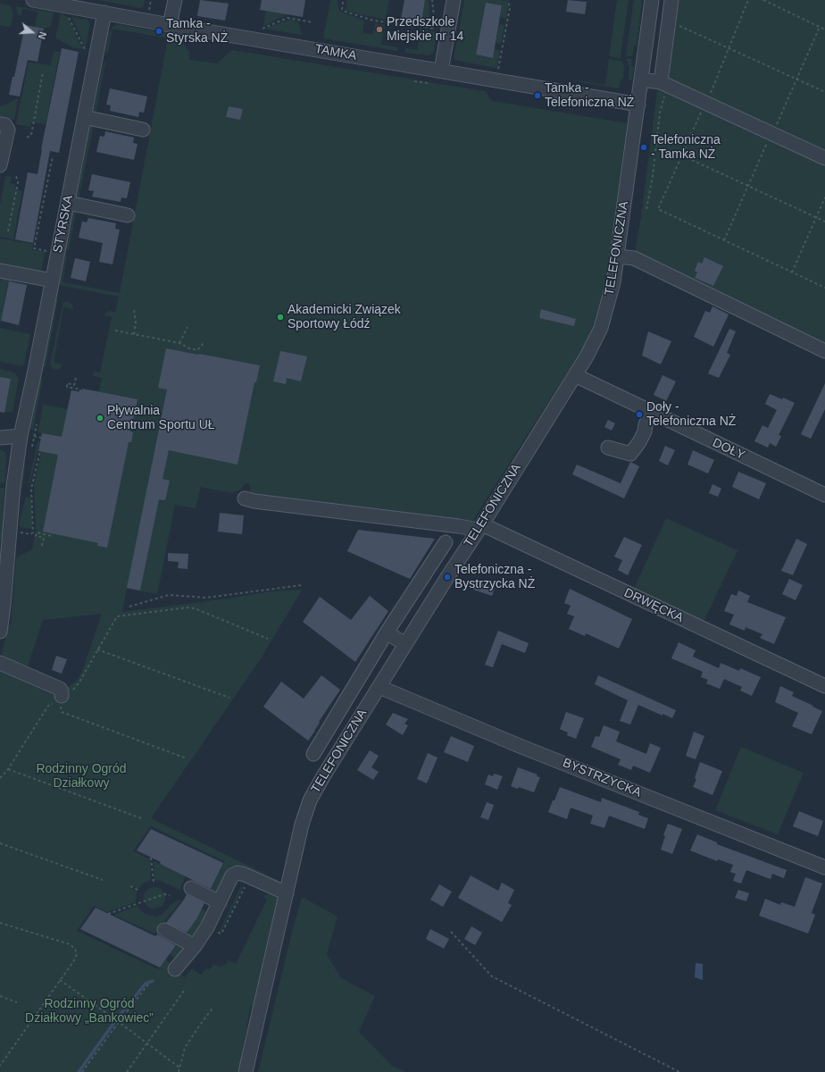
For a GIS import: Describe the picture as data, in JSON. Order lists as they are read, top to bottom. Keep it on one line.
{"streets":{"street":["TAMKA","STYRSKA","TELEFONICZNA","DOŁY","DRWĘCKA","BYSTRZYCKA"]},"crossings":[["TAMKA","STYRSKA"],["TAMKA","TELEFONICZNA"],["TELEFONICZNA","DOŁY"],["TELEFONICZNA","DRWĘCKA"],["TELEFONICZNA","BYSTRZYCKA"]],"parks":["Rodzinny Ogród Działkowy","Rodzinny Ogród Działkowy „Bankowiec”"],"places":["Przedszkole Miejskie nr 14","Tamka - Styrska NŻ","Tamka - Telefoniczna NŻ","Telefoniczna - Tamka NŻ","Akademicki Związek Sportowy Łódź","Doły - Telefoniczna NŻ","Pływalnia Centrum Sportu UŁ","Telefoniczna - Bystrzycka NŻ"],"north":"right"}
